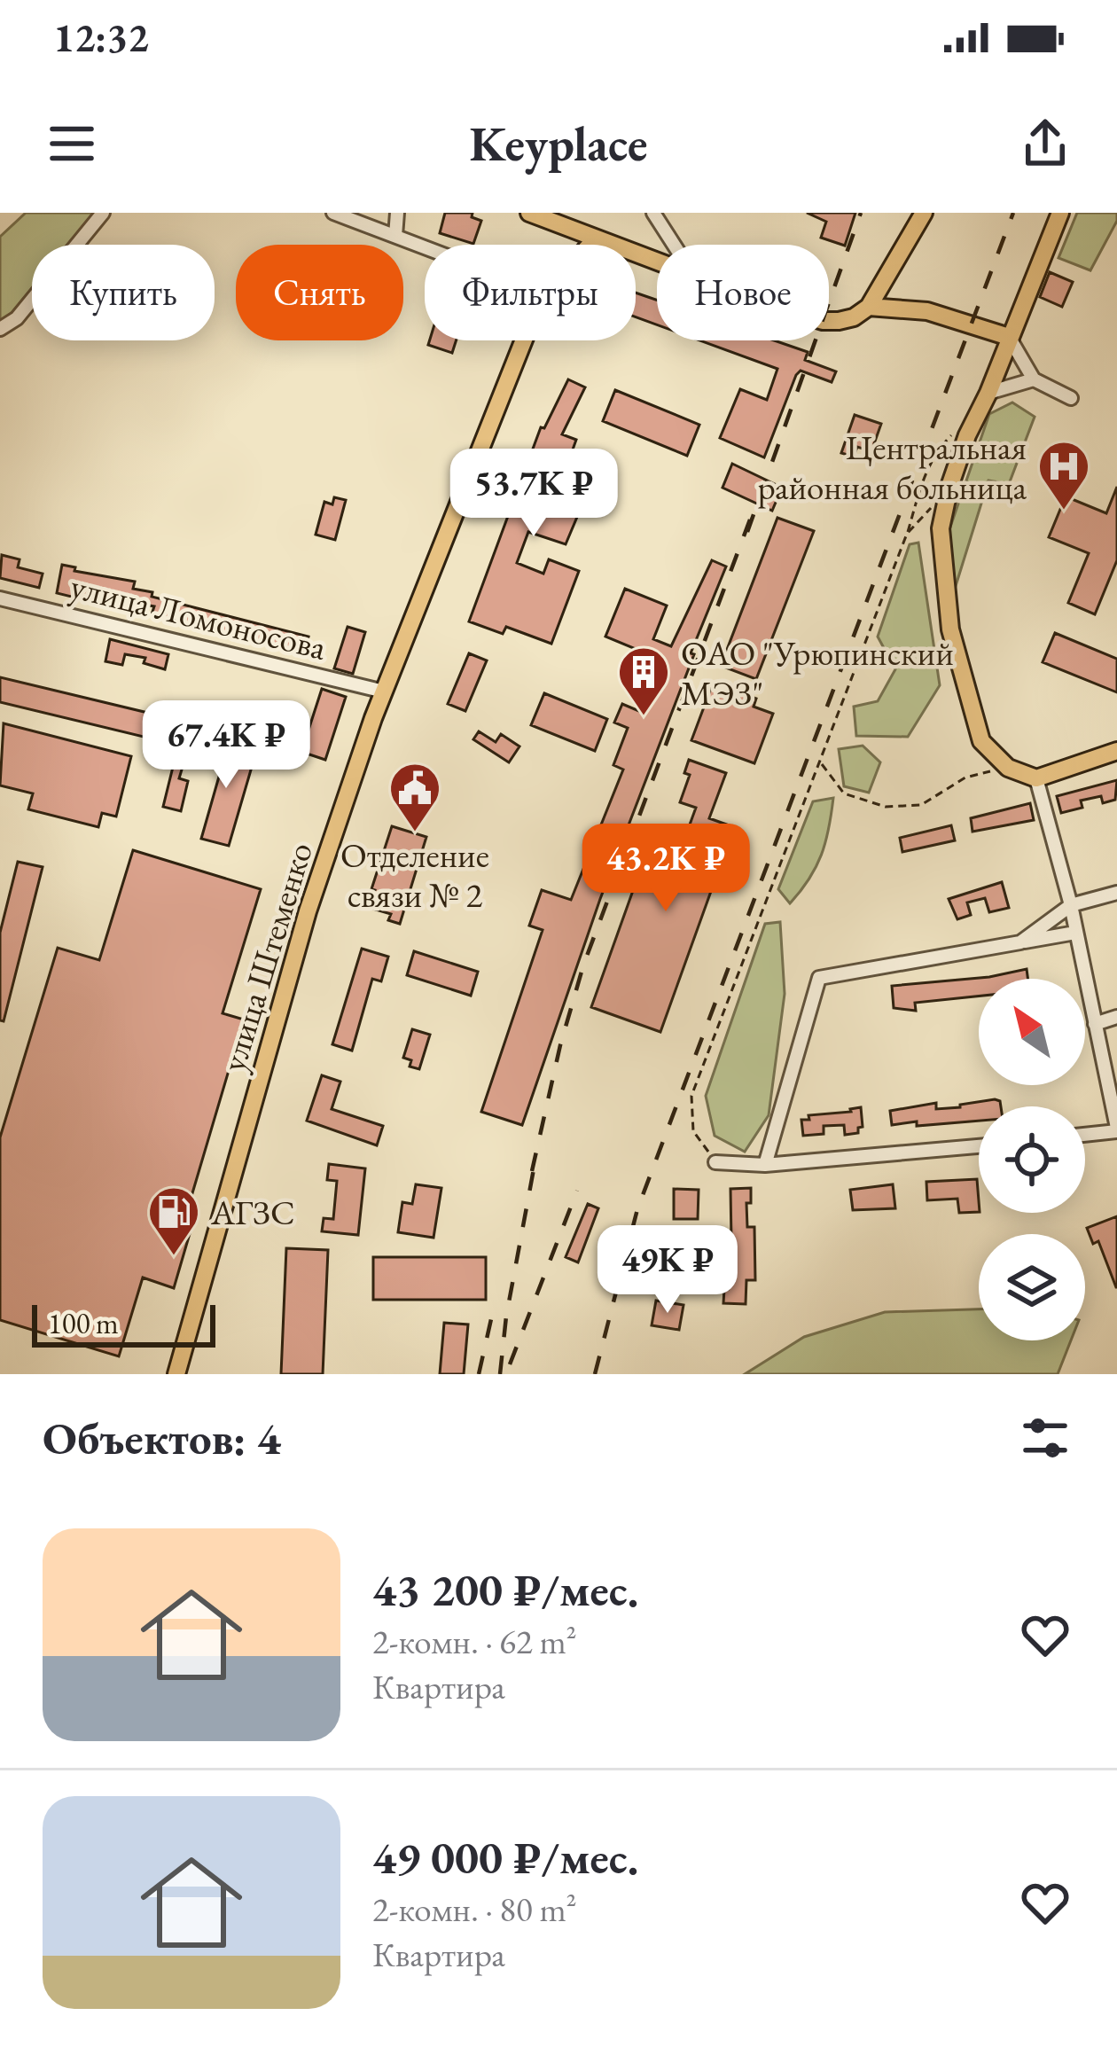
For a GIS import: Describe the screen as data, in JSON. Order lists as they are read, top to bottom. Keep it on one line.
{"streets":{"main road":["улица Штеменко"],"street":["улица Ломоносова"]},"crossings":[["улица Ломоносова","улица Штеменко"]],"places":{"hospital":["Центральная районная больница"],"building":["ОАО \"Урюпинский МЭЗ\""],"public building":["Отделение связи № 2"],"fuel station":["АГЗС"]},"scale_bar":"100 m","north":"top left","page":{"status":"12:32","header":"Keyplace","chip":["Купить","Снять","Фильтры","Новое"],"price":["53.7K ₽","67.4K ₽","43.2K ₽","49K ₽"],"scale":"100 m","heading":"Объектов: 4","list":[{"name":"43 200 ₽/мес.","note":"2-комн. · 62 m² · Квартира"},{"name":"49 000 ₽/мес.","note":"2-комн. · 80 m² · Квартира"}]}}
